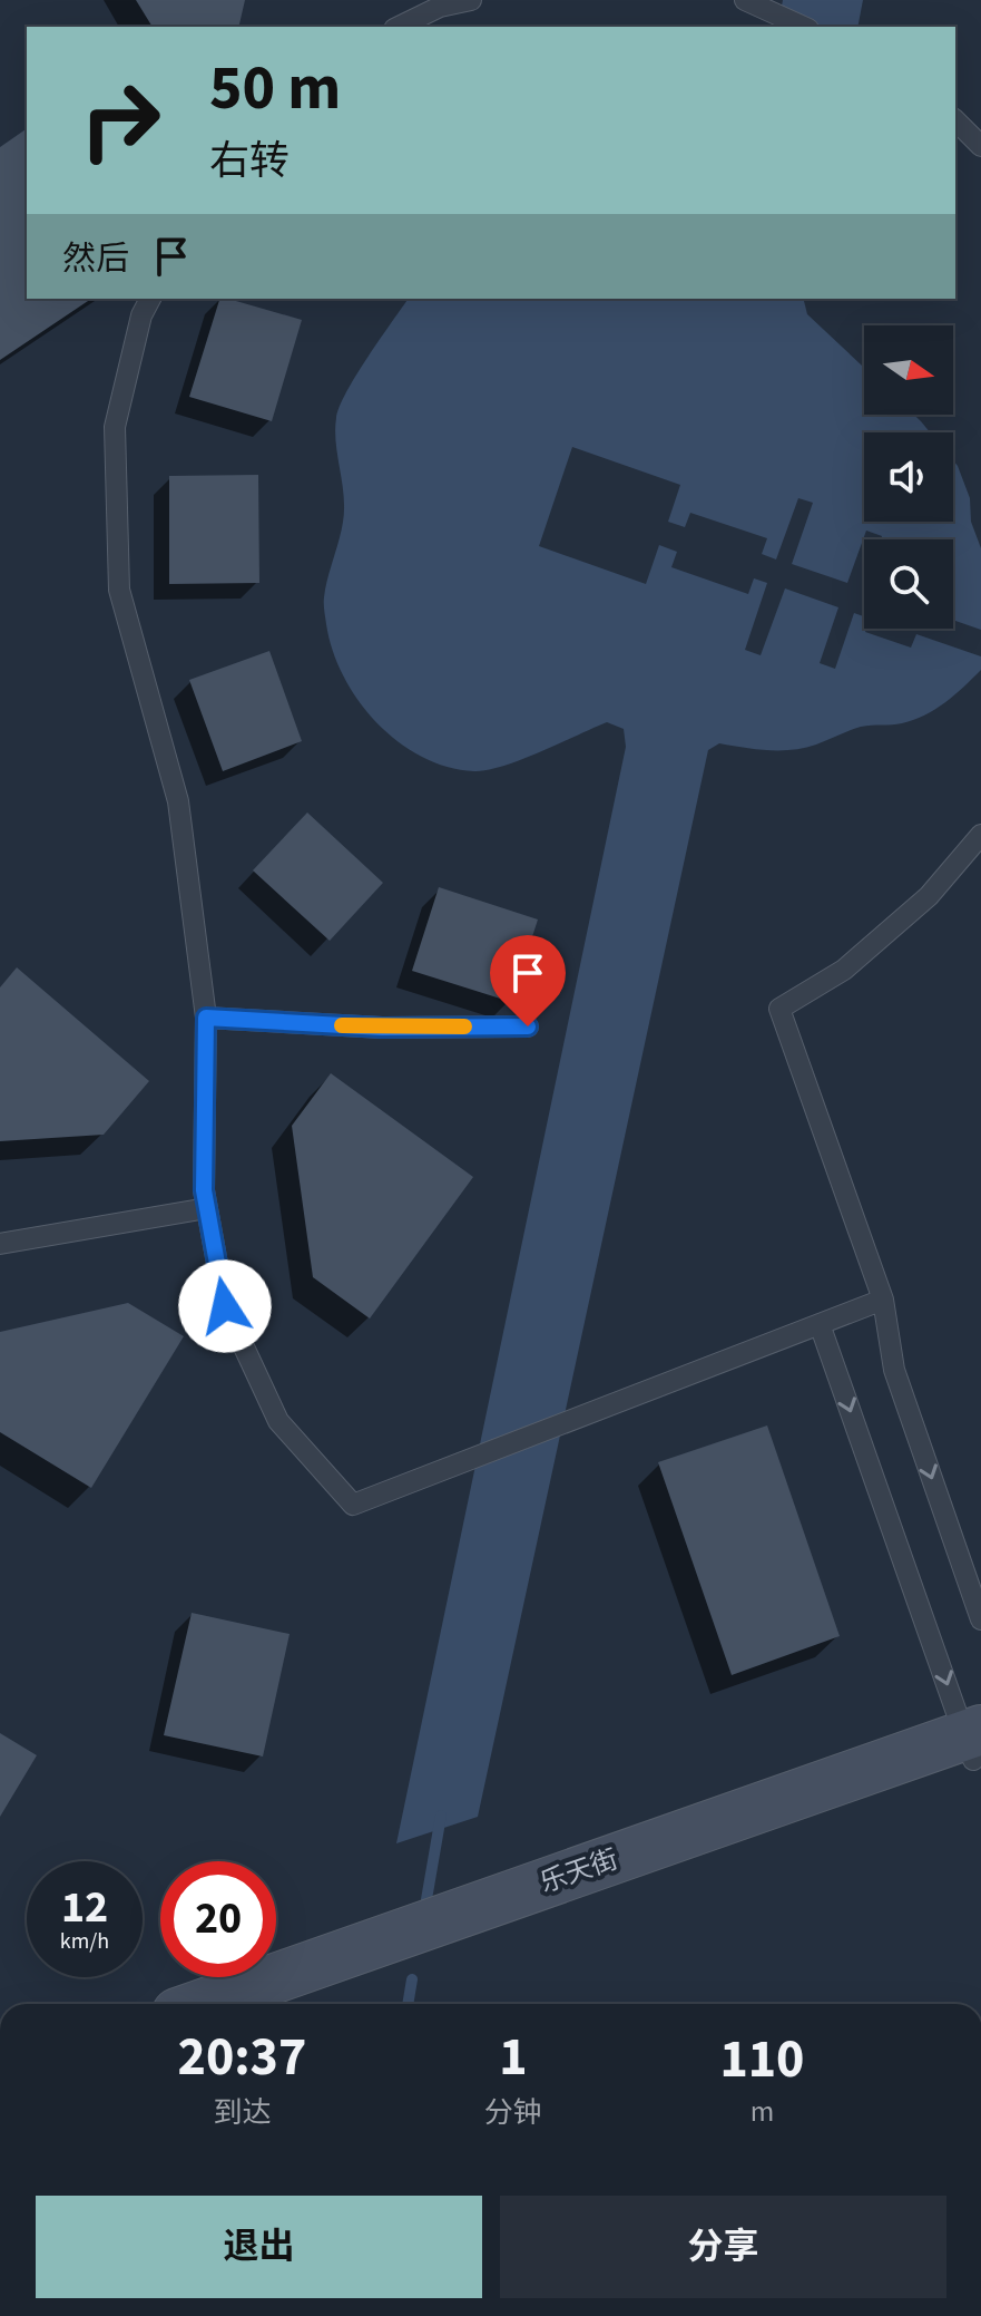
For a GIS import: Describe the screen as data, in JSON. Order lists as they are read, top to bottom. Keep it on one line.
{"streets":{"street":["乐天街"]},"north":"right","page":{"turn":["50 m","右转"],"then":"然后","speed":"12 km/h","limit":"20","eta":["20:37","到达","1","分钟","110","m"],"buttons":["退出","分享"]}}
